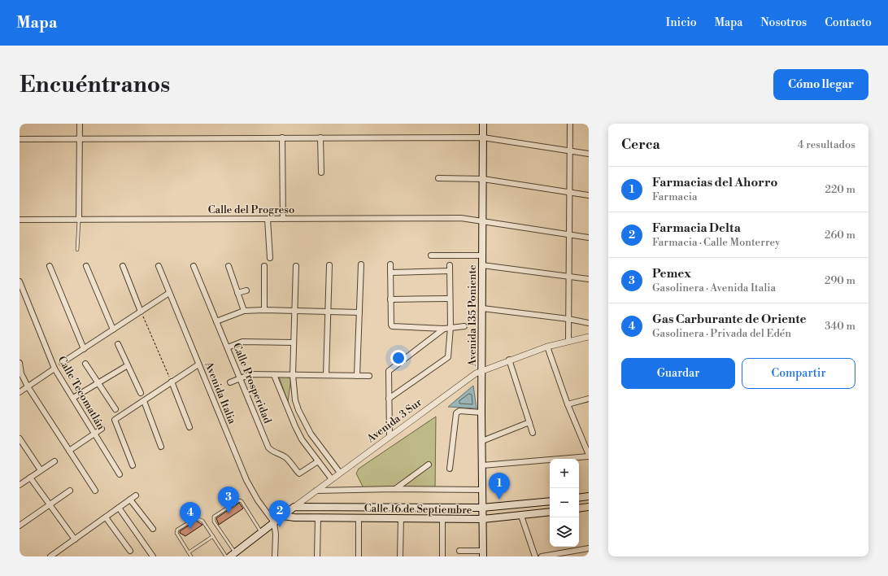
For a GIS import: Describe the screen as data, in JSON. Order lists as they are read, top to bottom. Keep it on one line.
{"streets":{"main road":["Avenida 135 Poniente","Avenida 3 Sur","Calle 16 de Septiembre"],"street":["Calle del Progreso","Calle Prosperidad","Calle Tecomatlán","Avenida Italia"]},"crossings":[["Calle del Progreso","Avenida 135 Poniente"],["Avenida 135 Poniente","Avenida 3 Sur"],["Avenida 135 Poniente","Calle 16 de Septiembre"],["Avenida Italia","Avenida 3 Sur"],["Avenida 3 Sur","Calle 16 de Septiembre"]],"page":{"header":"Mapa","nav":["Inicio","Mapa","Nosotros","Contacto"],"buttons":["Cómo llegar",["Guardar","Compartir"]],"title":"Encuéntranos","heading":["Cerca","4 resultados"],"list":[{"mark":"1","name":"Farmacias del Ahorro","note":"Farmacia","value":"220 m"},{"mark":"2","name":"Farmacia Delta","note":"Farmacia · Calle Monterrey","value":"260 m"},{"mark":"3","name":"Pemex","note":"Gasolinera · Avenida Italia","value":"290 m"},{"mark":"4","name":"Gas Carburante de Oriente","note":"Gasolinera · Privada del Edén","value":"340 m"}],"map_buttons":["+","−"],"pins":["1","3","2","4"]}}
